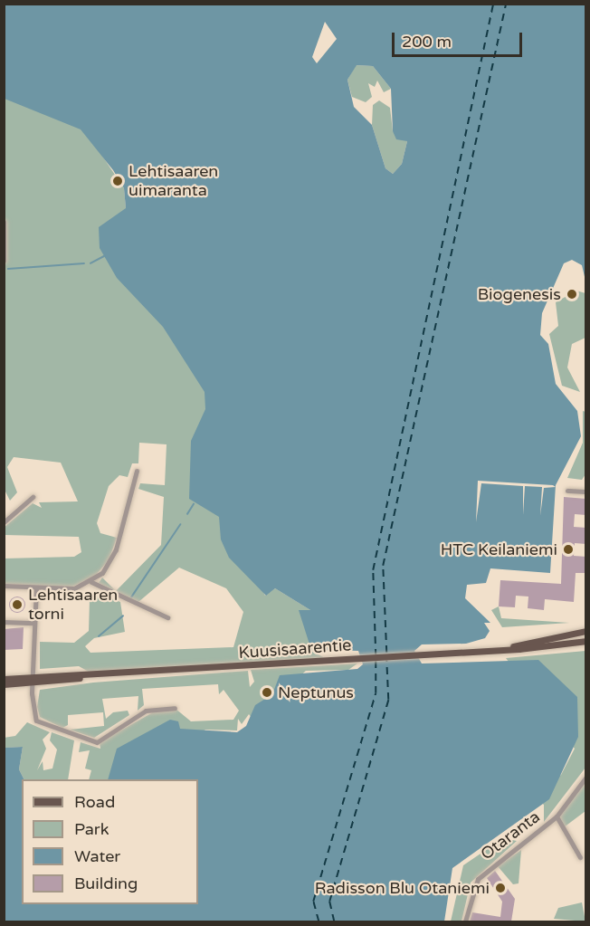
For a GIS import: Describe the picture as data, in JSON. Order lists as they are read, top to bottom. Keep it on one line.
{"streets":{"main road":["Kuusisaarentie"],"street":["Otaranta"]},"places":["Lehtisaaren uimaranta","Biogenesis","HTC Keilaniemi","Lehtisaaren torni","Neptunus","Radisson Blu Otaniemi"],"legend":["Road","Park","Water","Building"],"scale_bar":"200 m"}
